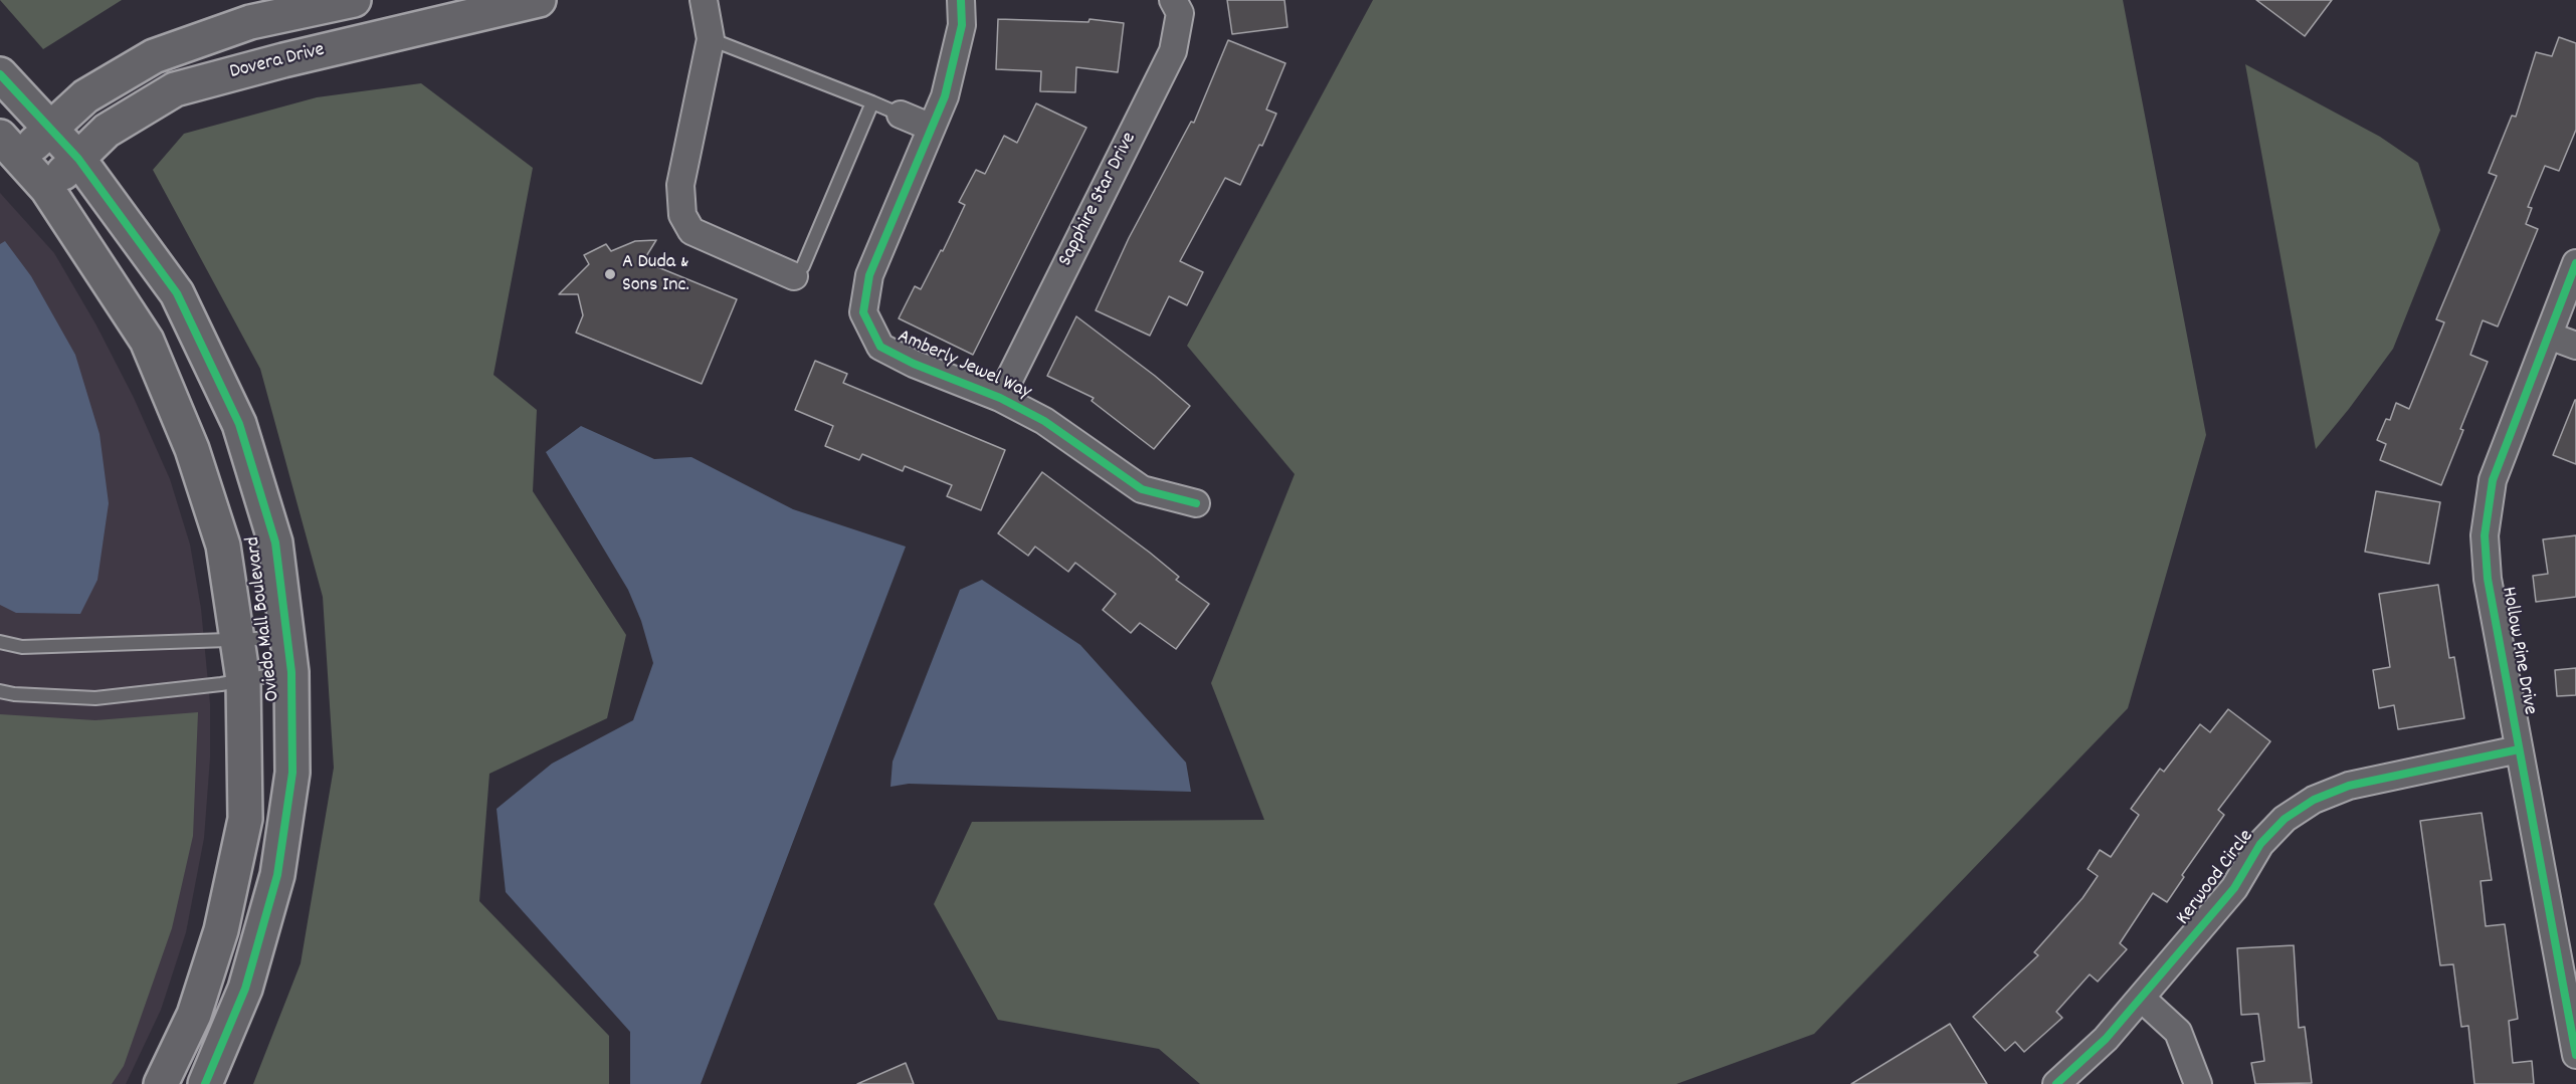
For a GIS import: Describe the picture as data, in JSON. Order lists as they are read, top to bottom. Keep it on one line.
{"streets":{"street":["Dovera Drive","Sapphire Star Drive","Amberly Jewel Way","Oviedo Mall Boulevard","Hollow Pine Drive","Kerwood Circle"]},"crossings":[["Dovera Drive","Oviedo Mall Boulevard"],["Sapphire Star Drive","Amberly Jewel Way"],["Hollow Pine Drive","Kerwood Circle"]],"places":["A Duda & Sons Inc."]}
